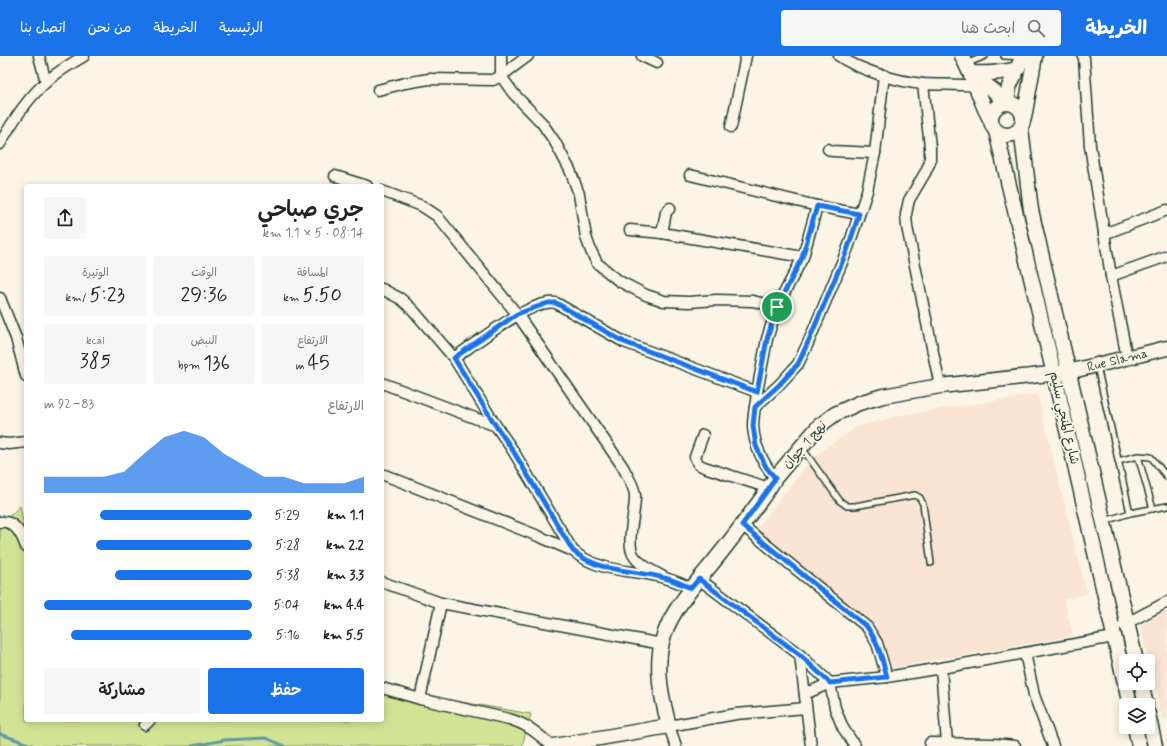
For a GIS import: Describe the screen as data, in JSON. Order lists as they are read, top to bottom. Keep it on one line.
{"streets":{"main road":["Rue Slama","شارع المنجي سليم","نهج 1 جوان"]},"crossings":[["Rue Slama","شارع المنجي سليم"],["Rue Slama","نهج 1 جوان"],["شارع المنجي سليم","نهج 1 جوان"]],"page":{"header":"الخريطة","search":"ابحث هنا","nav":["الرئيسية","الخريطة","من نحن","اتصل بنا"],"heading":["جري صباحي","08:14 · 5 × 1.1 km"],"stats":[["المسافة","5.50 km"],["الوقت","29:36"],["الوتيرة","5:23 /km"],["الارتفاع","45 m"],["النبض","136 bpm"],["kcal","385"]],"chart":["الارتفاع","83–92 m"],"list":[{"name":"1.1 km","note":"5:29"},{"name":"2.2 km","note":"5:28"},{"name":"3.3 km","note":"5:38"},{"name":"4.4 km","note":"5:04"},{"name":"5.5 km","note":"5:16"}],"buttons":["حفظ","مشاركة"]}}
